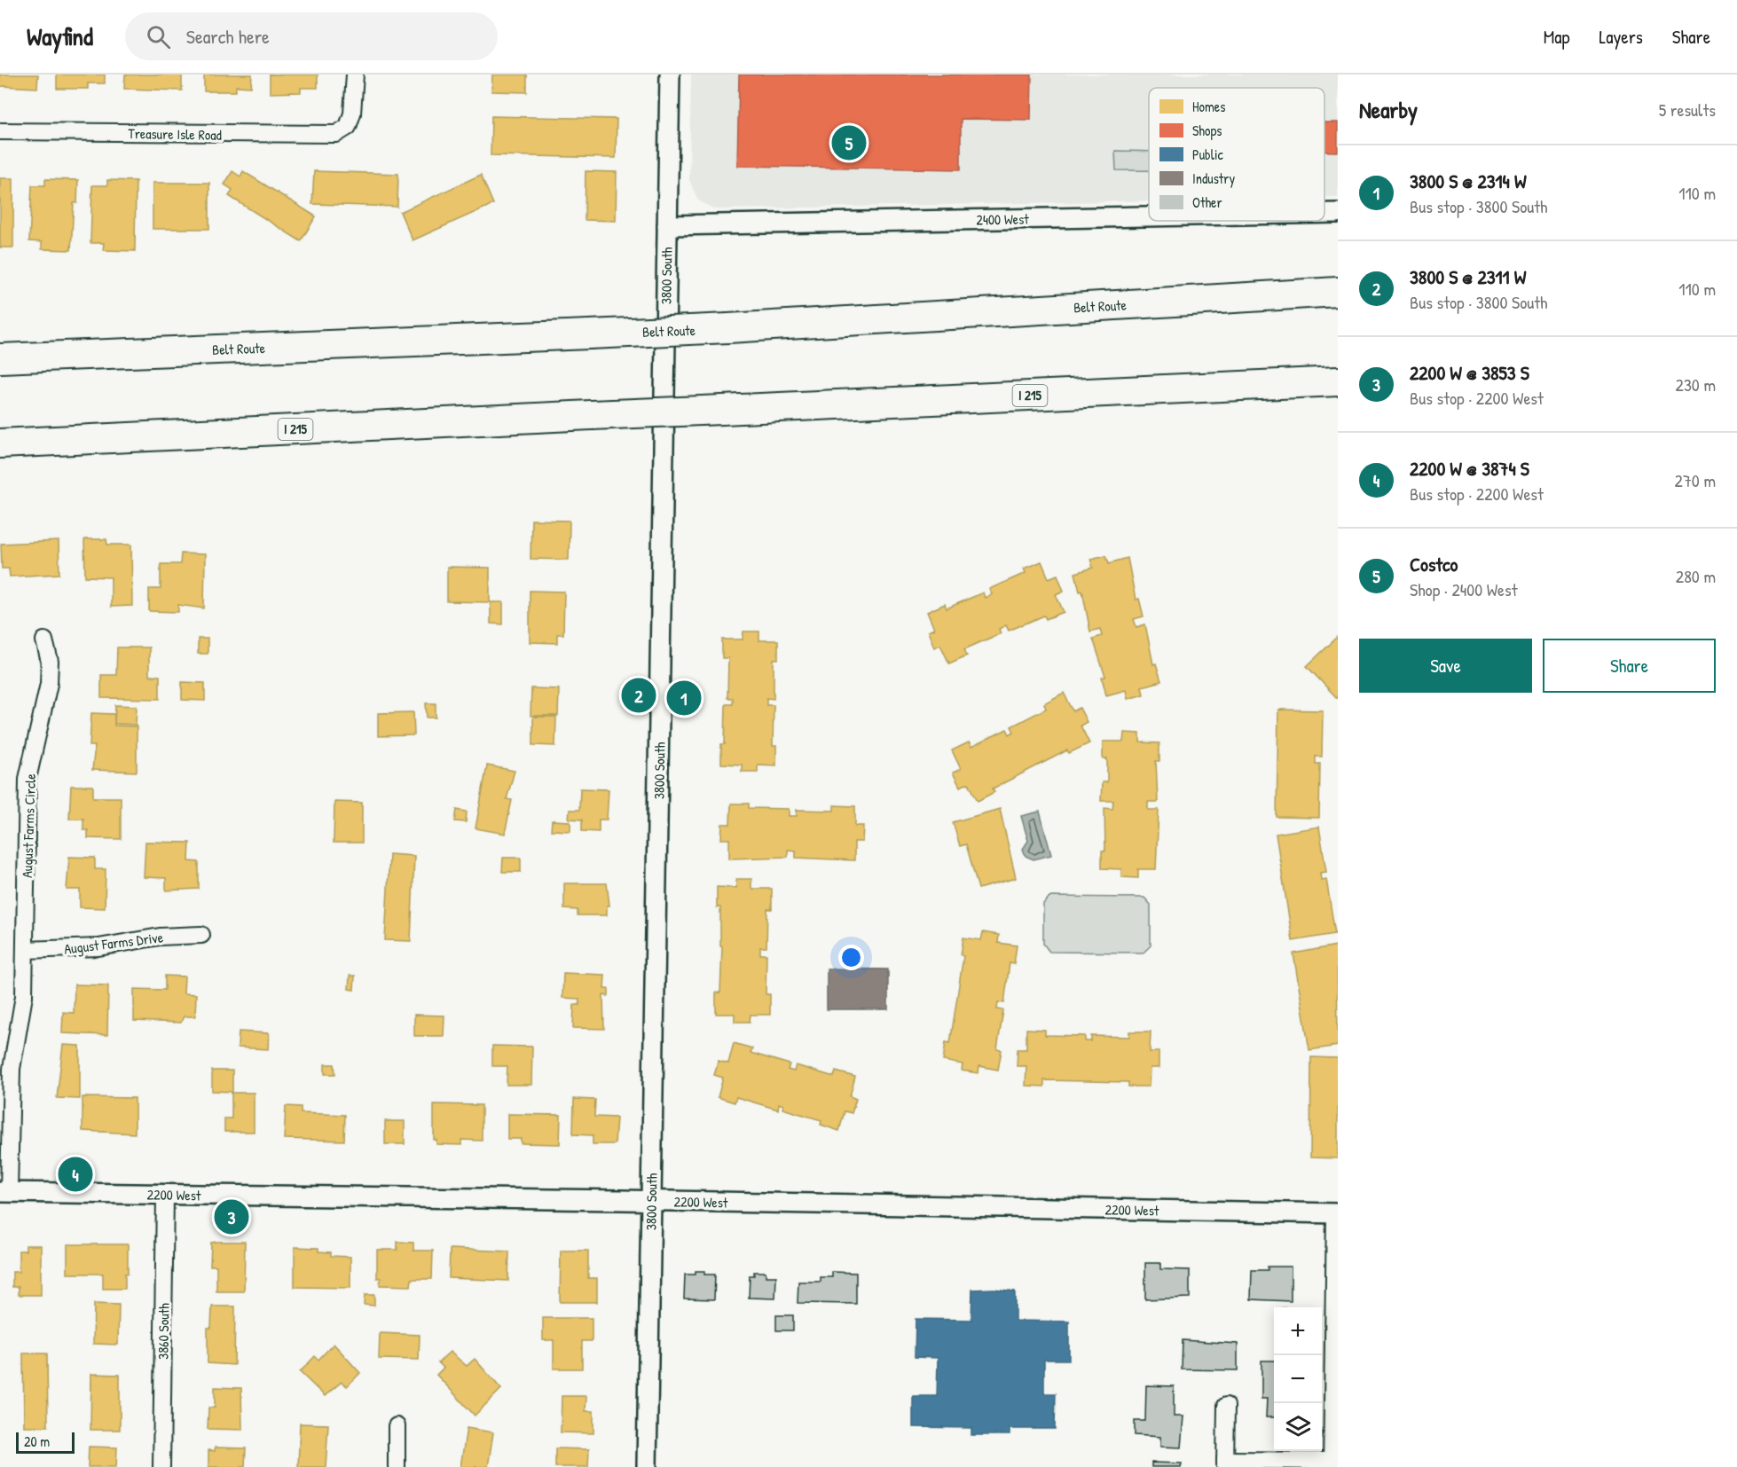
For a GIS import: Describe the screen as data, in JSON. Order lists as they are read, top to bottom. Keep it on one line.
{"streets":{"highway":["Belt Route","I 215"],"street":["Treasure Isle Road","2400 West","3800 South","August Farms Circle","August Farms Drive","2200 West","3860 South"]},"crossings":[["2400 West","3800 South"],["3800 South","2200 West"],["August Farms Circle","August Farms Drive"],["August Farms Circle","2200 West"],["2200 West","3860 South"]],"legend":["Homes","Shops","Public","Industry","Other"],"scale_bar":"20 m","page":{"header":"Wayfind","search":"Search here","nav":["Map","Layers","Share"],"heading":["Nearby","5 results"],"pins":["5","2","1","4","3"],"list":[{"mark":"1","name":"3800 S @ 2314 W","note":"Bus stop · 3800 South","value":"110 m"},{"mark":"2","name":"3800 S @ 2311 W","note":"Bus stop · 3800 South","value":"110 m"},{"mark":"3","name":"2200 W @ 3853 S","note":"Bus stop · 2200 West","value":"230 m"},{"mark":"4","name":"2200 W @ 3874 S","note":"Bus stop · 2200 West","value":"270 m"},{"mark":"5","name":"Costco","note":"Shop · 2400 West","value":"280 m"}],"buttons":["Save","Share"],"map_buttons":["+","−"],"scale":"20 m"}}
